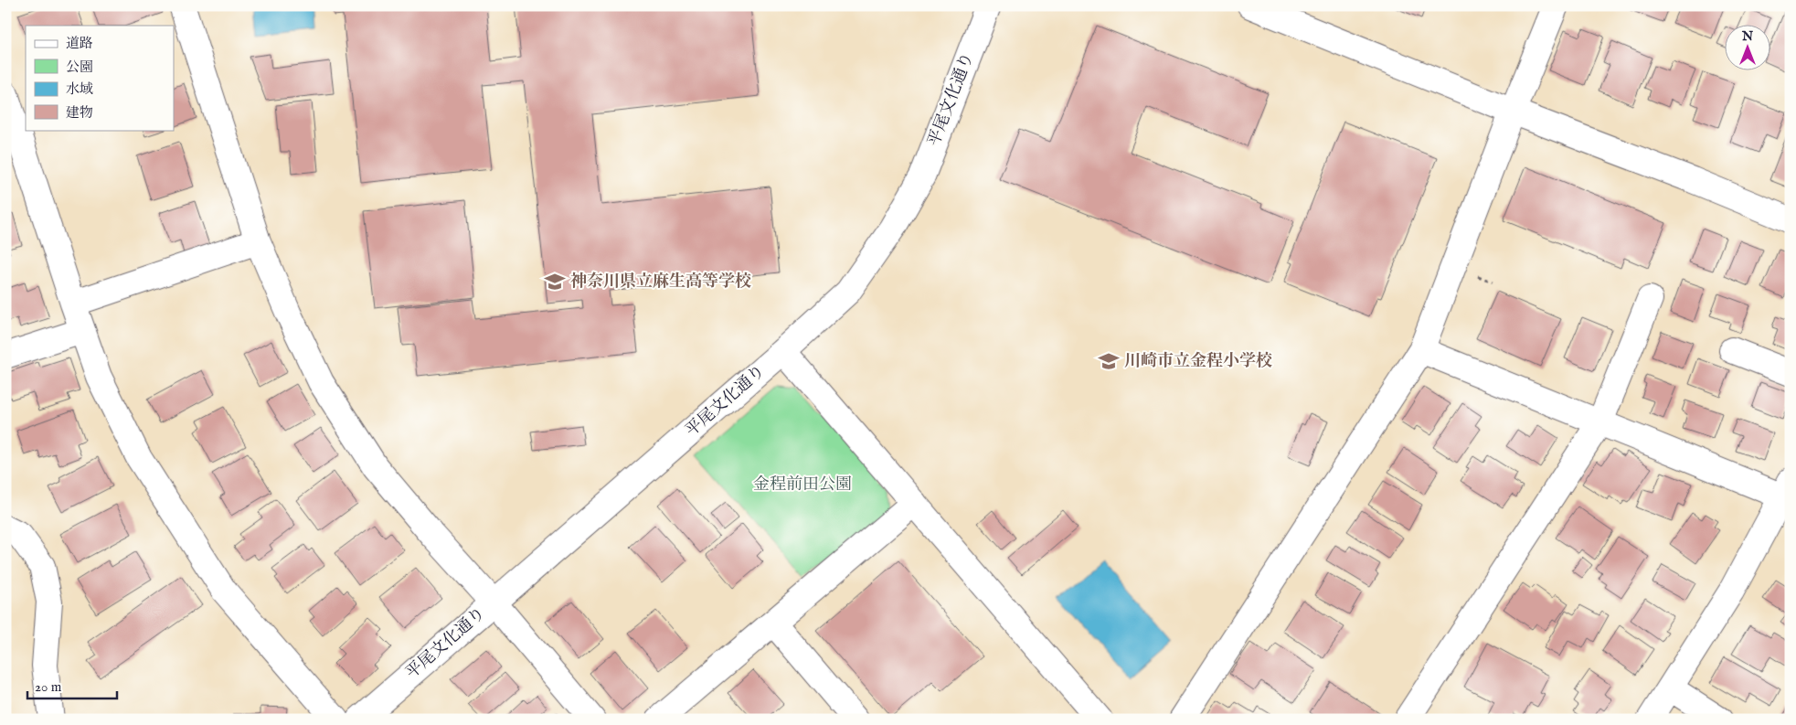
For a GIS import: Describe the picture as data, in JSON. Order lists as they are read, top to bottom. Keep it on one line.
{"streets":{"street":["平尾文化通り"]},"parks":["金程前田公園"],"places":{"school or university":["神奈川県立麻生高等学校","川崎市立金程小学校"]},"legend":["道路","公園","水域","建物"],"scale_bar":"20 m","north":"top"}
